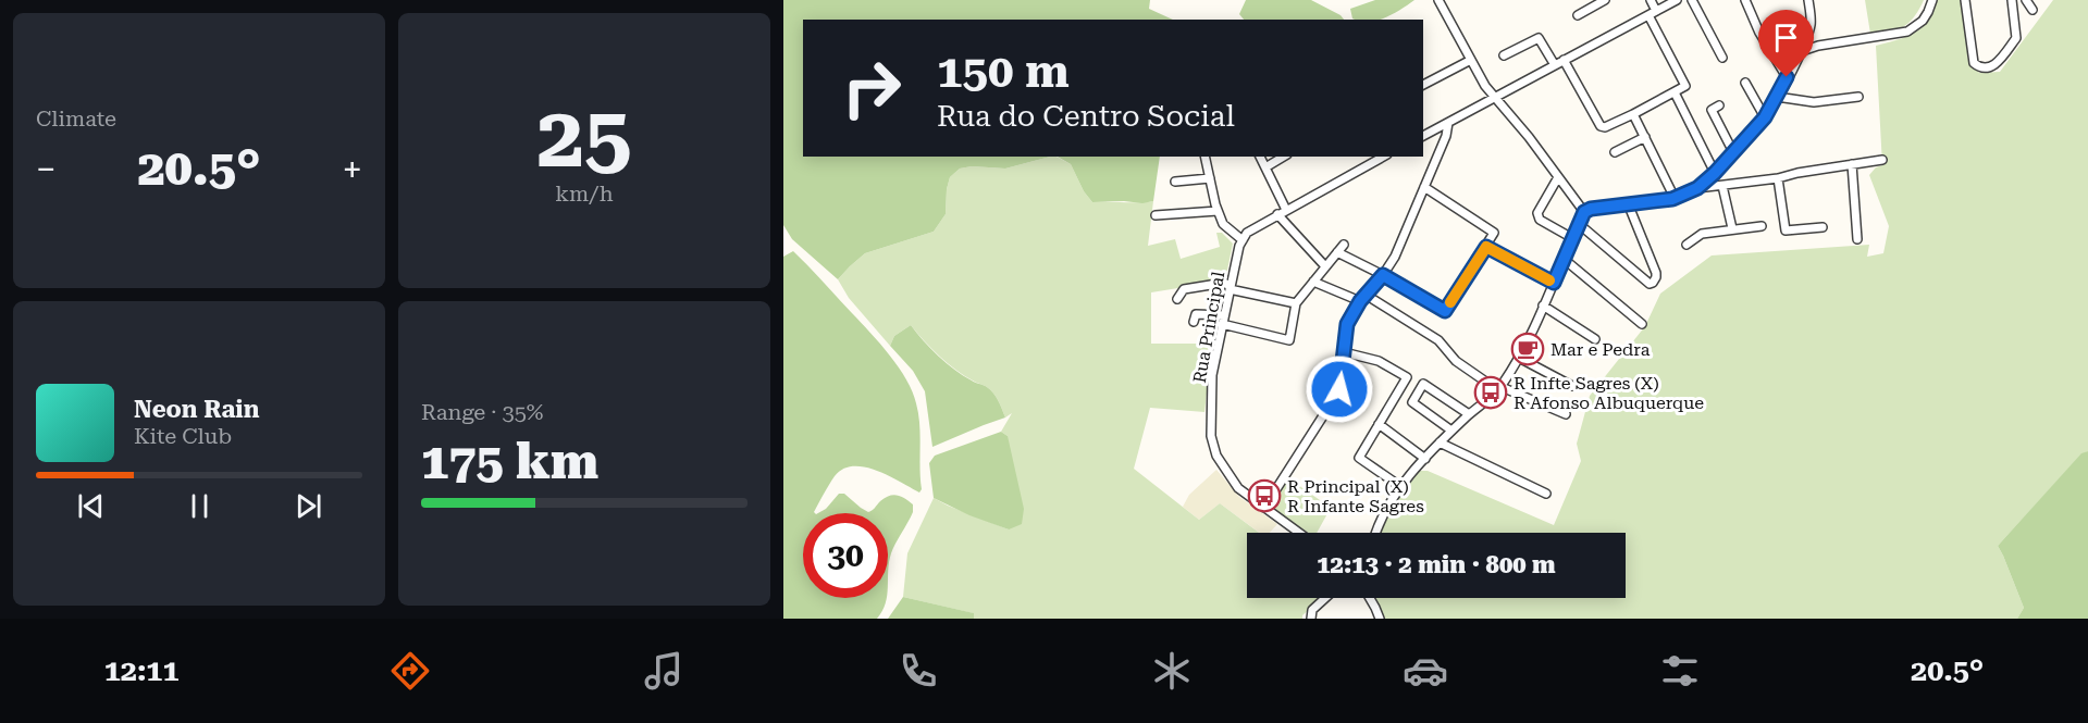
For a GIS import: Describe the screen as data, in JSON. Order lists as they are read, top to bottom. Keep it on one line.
{"streets":{"street":["Rua Principal"]},"places":{"cafe":["Mar e Pedra"],"bus stop":["R Infte Sagres (X) R Afonso Albuquerque","R Principal (X) R Infante Sagres"]},"page":{"tile":["Climate",["25","km/h"],["Range · 35%","175 km"]],"turn":["150 m","Rua do Centro Social"],"heat":["−","20.5°","+"],"song":["Neon Rain","Kite Club"],"limit":"30","trip":"12:13 · 2 min · 800 m","tabs":["12:11","20.5°"]}}
